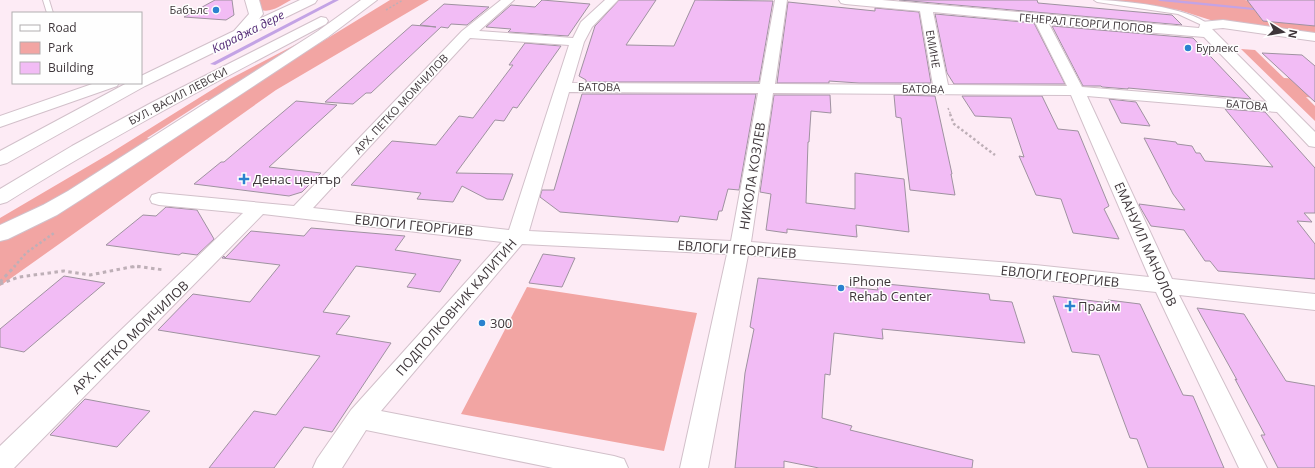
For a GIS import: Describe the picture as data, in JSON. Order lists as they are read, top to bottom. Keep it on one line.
{"streets":{"highway":["БУЛ. ВАСИЛ ЛЕВСКИ"],"street":["ГЕНЕРАЛ ГЕОРГИ ПОПОВ","ЕМИНЕ","БАТОВА","АРХ. ПЕТКО МОМЧИЛОВ","НИКОЛА КОЗЛЕВ","ЕВЛОГИ ГЕОРГИЕВ","ЕМАНУИЛ МАНОЛОВ","ПОДПОЛКОВНИК КАЛИТИН"]},"crossings":[["ГЕНЕРАЛ ГЕОРГИ ПОПОВ","ЕМИНЕ"],["ГЕНЕРАЛ ГЕОРГИ ПОПОВ","ЕМАНУИЛ МАНОЛОВ"],["ЕМИНЕ","БАТОВА"],["БАТОВА","НИКОЛА КОЗЛЕВ"],["БАТОВА","ЕМАНУИЛ МАНОЛОВ"],["БАТОВА","ПОДПОЛКОВНИК КАЛИТИН"],["АРХ. ПЕТКО МОМЧИЛОВ","ЕВЛОГИ ГЕОРГИЕВ"],["НИКОЛА КОЗЛЕВ","ЕВЛОГИ ГЕОРГИЕВ"],["ЕВЛОГИ ГЕОРГИЕВ","ЕМАНУИЛ МАНОЛОВ"],["ЕВЛОГИ ГЕОРГИЕВ","ПОДПОЛКОВНИК КАЛИТИН"]],"water":["Караджа дере"],"places":{"other":["Бабълс","Бурлекс","iPhone Rehab Center","300"],"health":["Денас център","Прайм"]},"legend":["Road","Park","Building"],"north":"right"}
